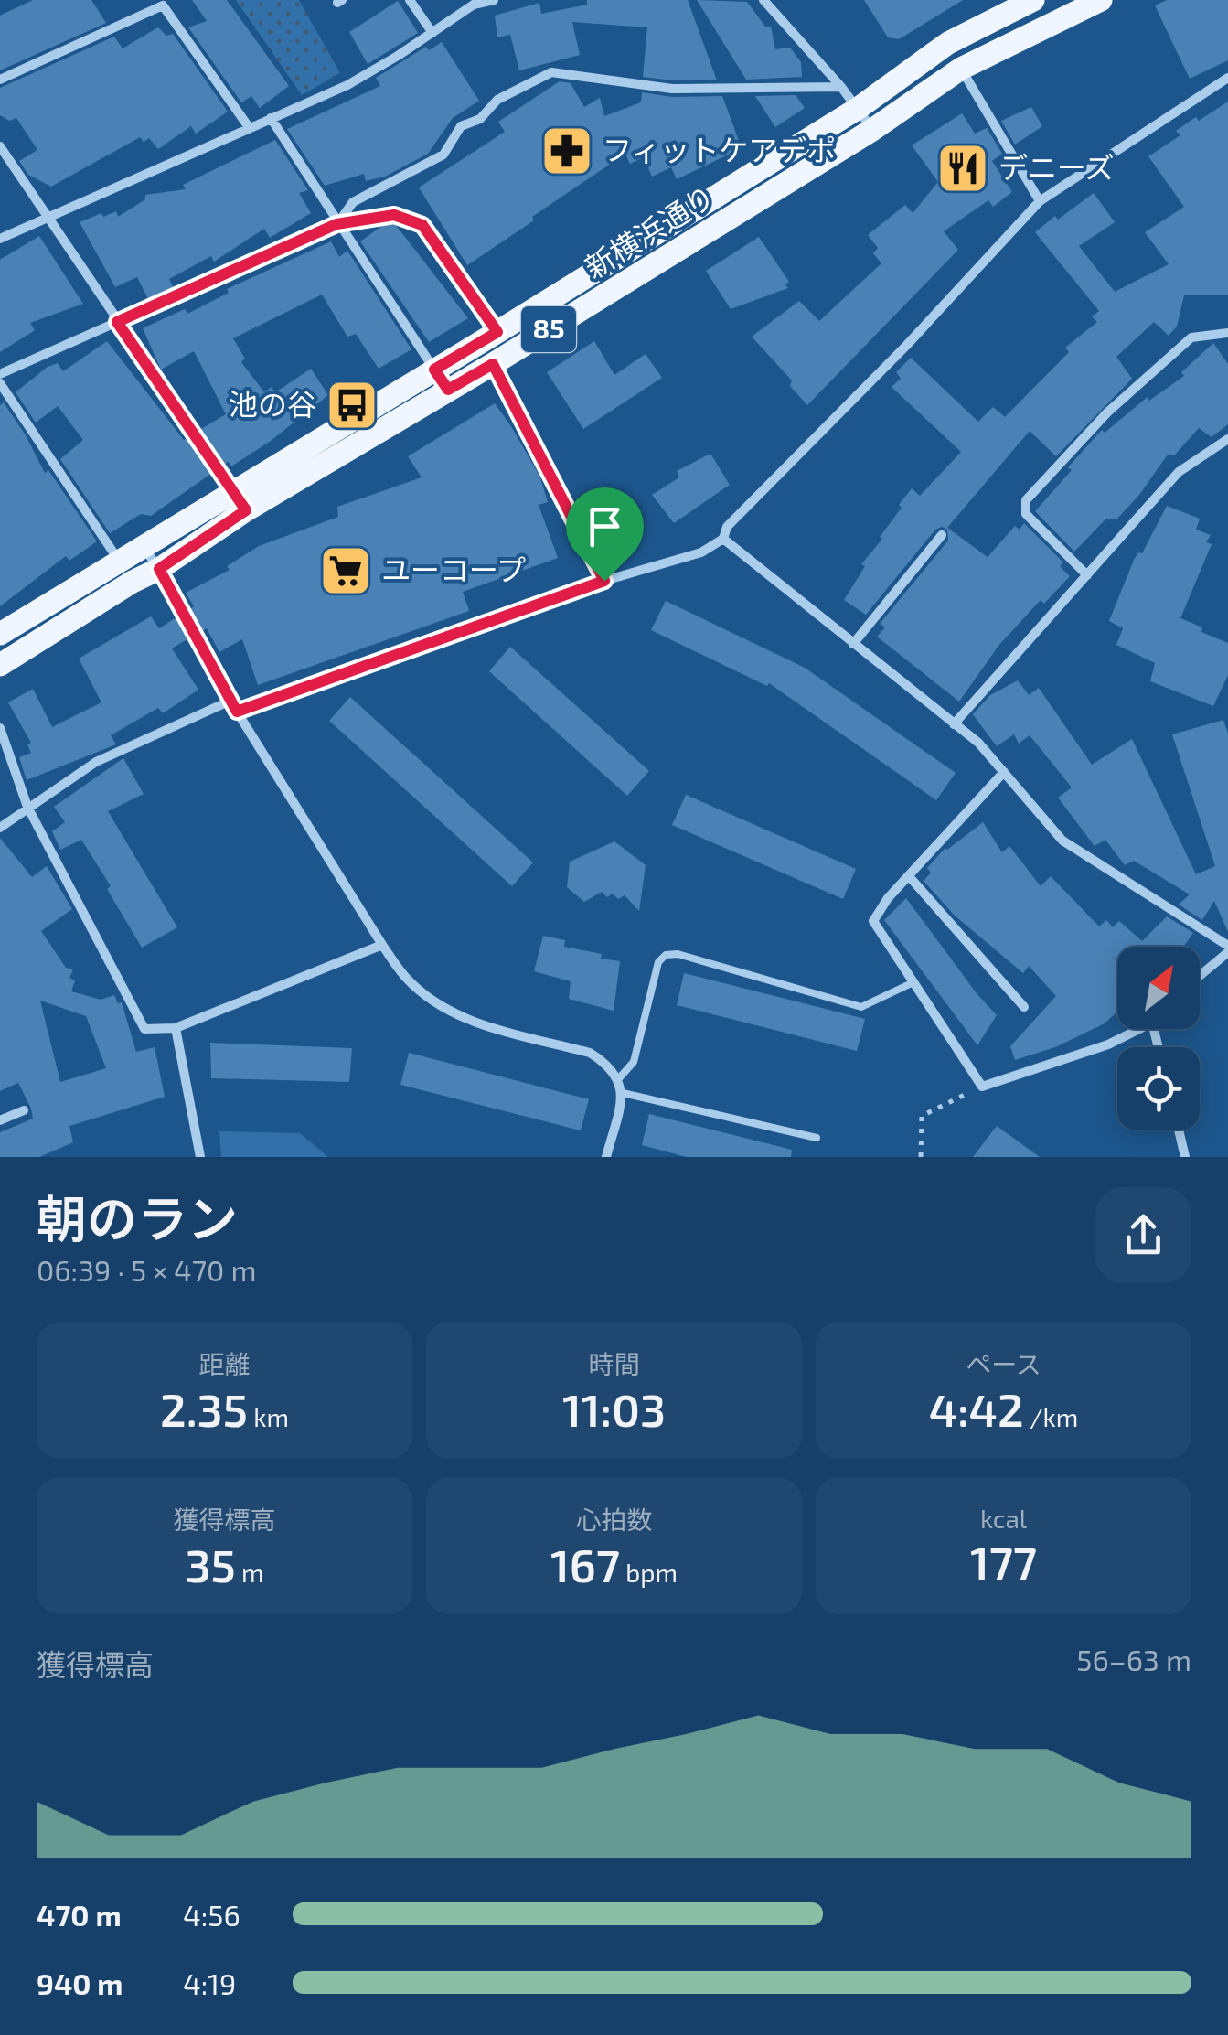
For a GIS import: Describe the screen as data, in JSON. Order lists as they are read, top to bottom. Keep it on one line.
{"streets":{"main road":["新横浜通り","85"]},"places":{"pharmacy":["フィットケアデポ"],"restaurant":["デニーズ"],"bus stop":["池の谷"],"supermarket":["ユーコープ"]},"north":"top right","page":{"heading":["朝のラン","06:39 · 5 × 470 m"],"stats":[["距離","2.35 km"],["時間","11:03"],["ペース","4:42 /km"],["獲得標高","35 m"],["心拍数","167 bpm"],["kcal","177"]],"chart":["獲得標高","56–63 m"],"list":[{"name":"470 m","note":"4:56"},{"name":"940 m","note":"4:19"}]}}
